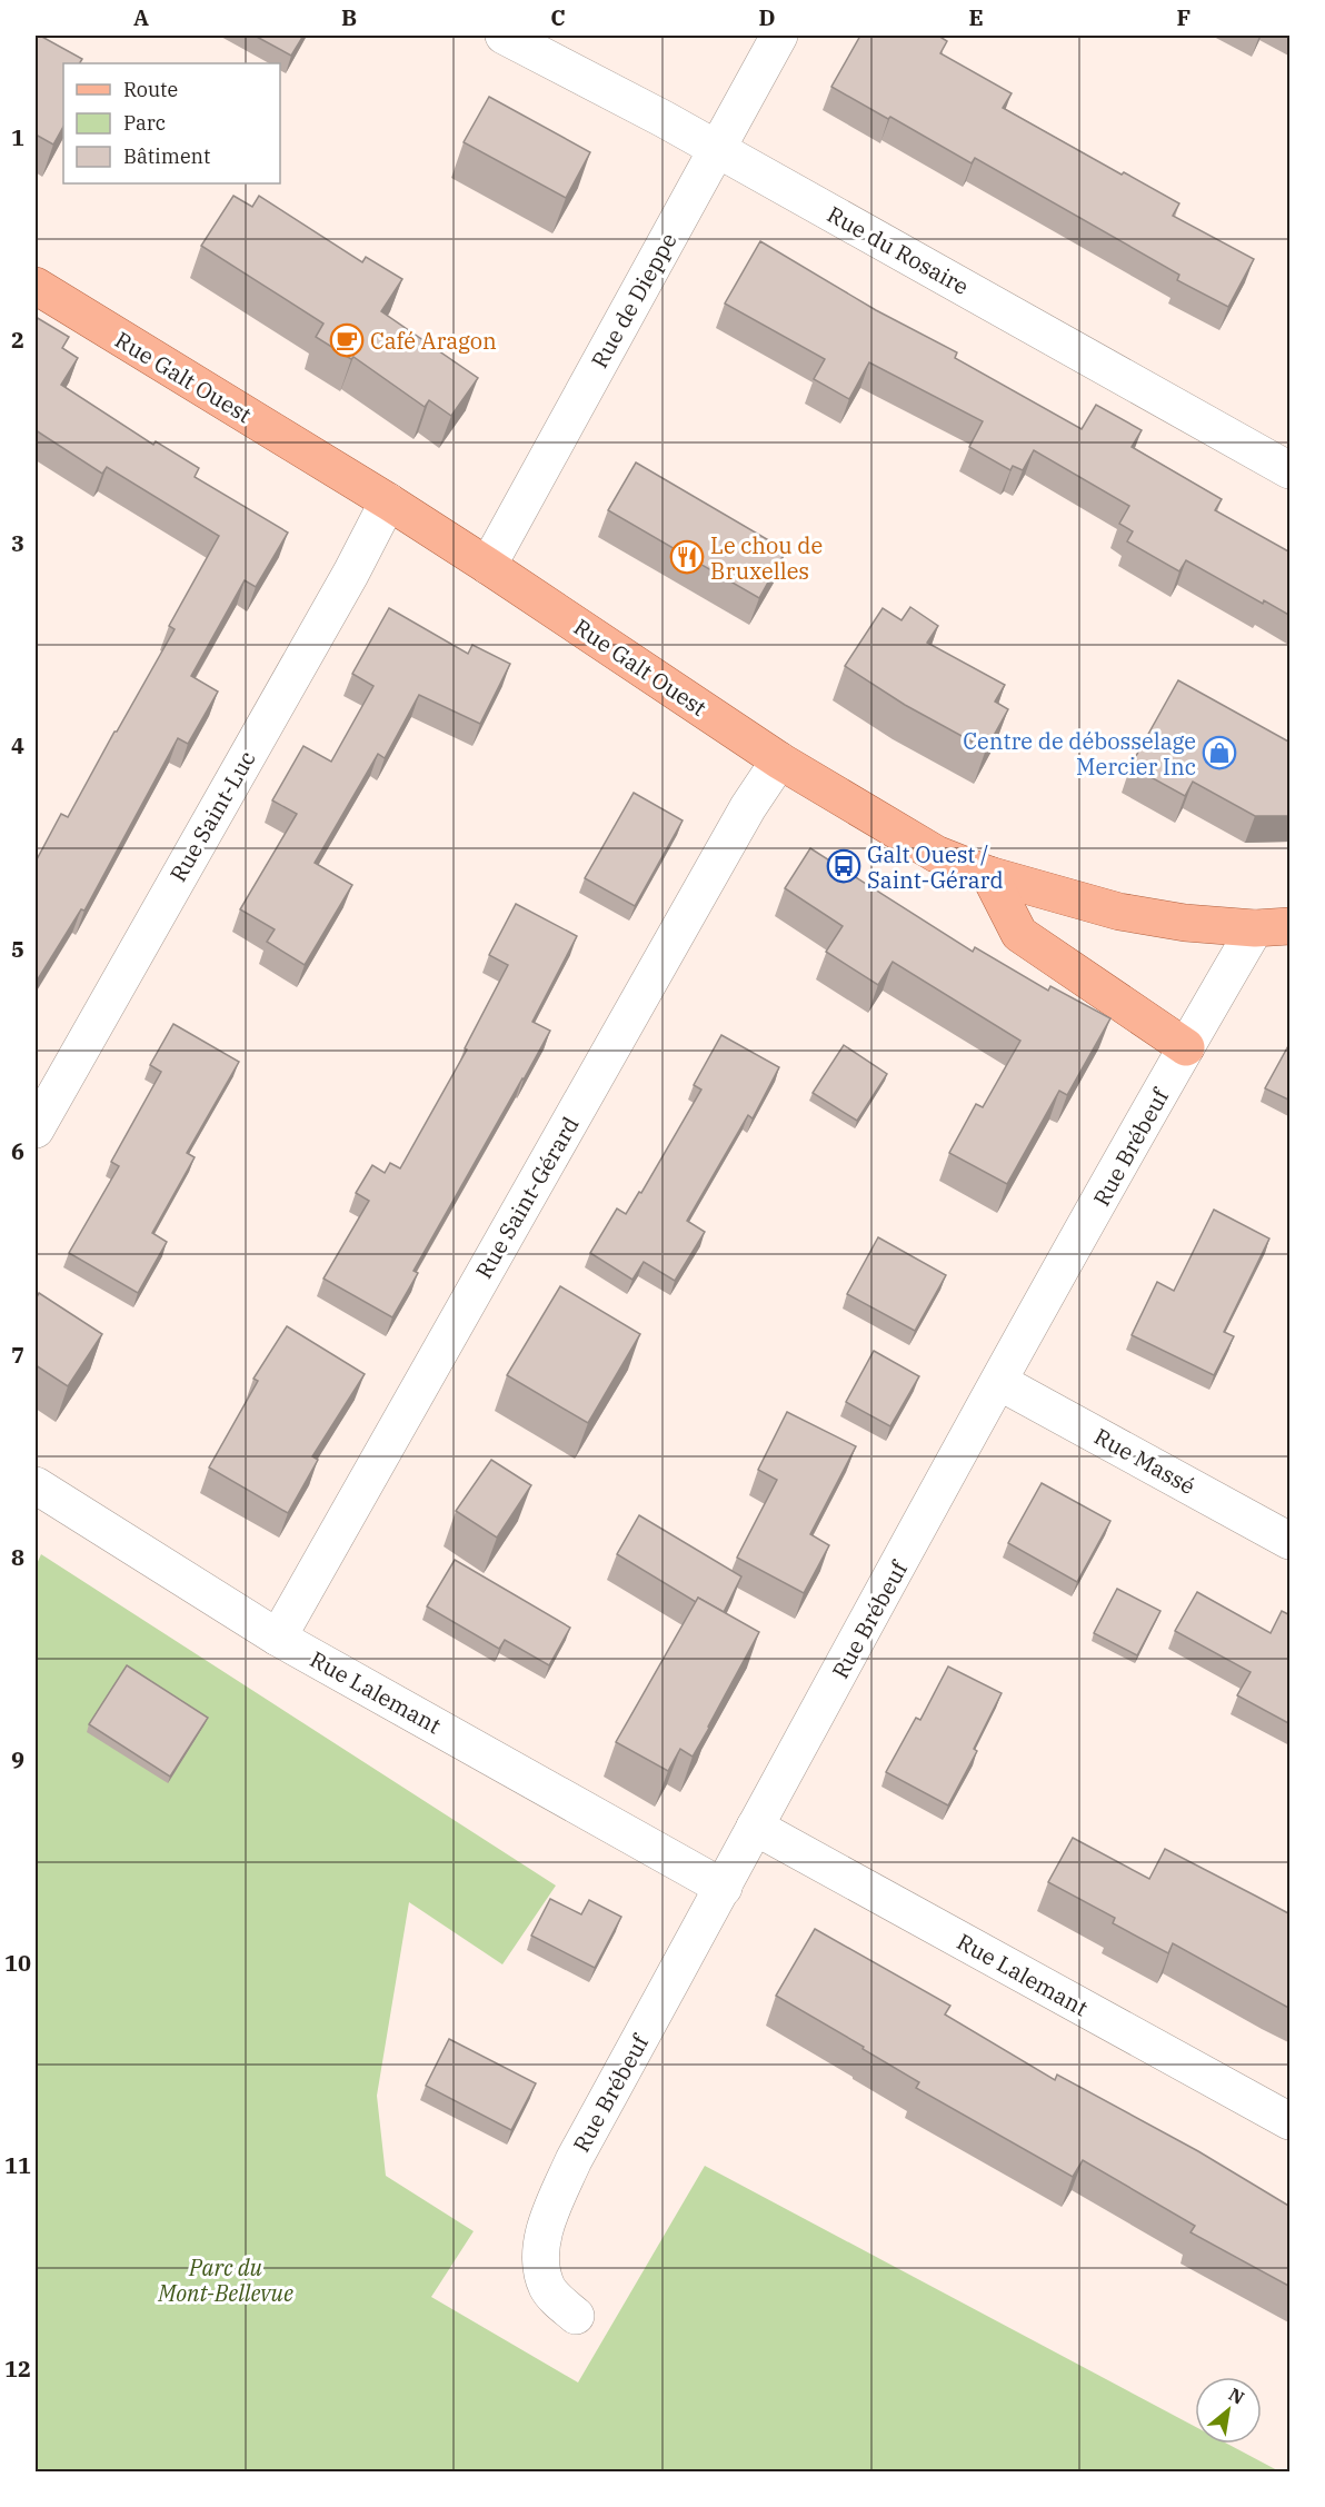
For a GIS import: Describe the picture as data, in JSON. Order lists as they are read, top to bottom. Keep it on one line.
{"streets":{"main road":["Rue Galt Ouest"],"street":["Rue du Rosaire","Rue de Dieppe","Rue Saint-Luc","Rue Brébeuf","Rue Saint-Gérard","Rue Massé","Rue Lalemant"]},"crossings":[["Rue du Rosaire","Rue de Dieppe"],["Rue de Dieppe","Rue Galt Ouest"],["Rue Galt Ouest","Rue Saint-Luc"],["Rue Galt Ouest","Rue Brébeuf"],["Rue Galt Ouest","Rue Saint-Gérard"],["Rue Brébeuf","Rue Massé"],["Rue Brébeuf","Rue Lalemant"],["Rue Saint-Gérard","Rue Lalemant"]],"parks":["Parc du Mont-Bellevue"],"places":{"cafe":["Café Aragon"],"restaurant":["Le chou de Bruxelles"],"shop":["Centre de débosselage Mercier Inc"],"bus stop":["Galt Ouest / Saint-Gérard"]},"legend":["Route","Parc","Bâtiment"],"north":"top right","grid":{"columns":["A","B","C","D","E","F"],"rows":["1","2","3","4","5","6","7","8","9","10","11","12"]}}
